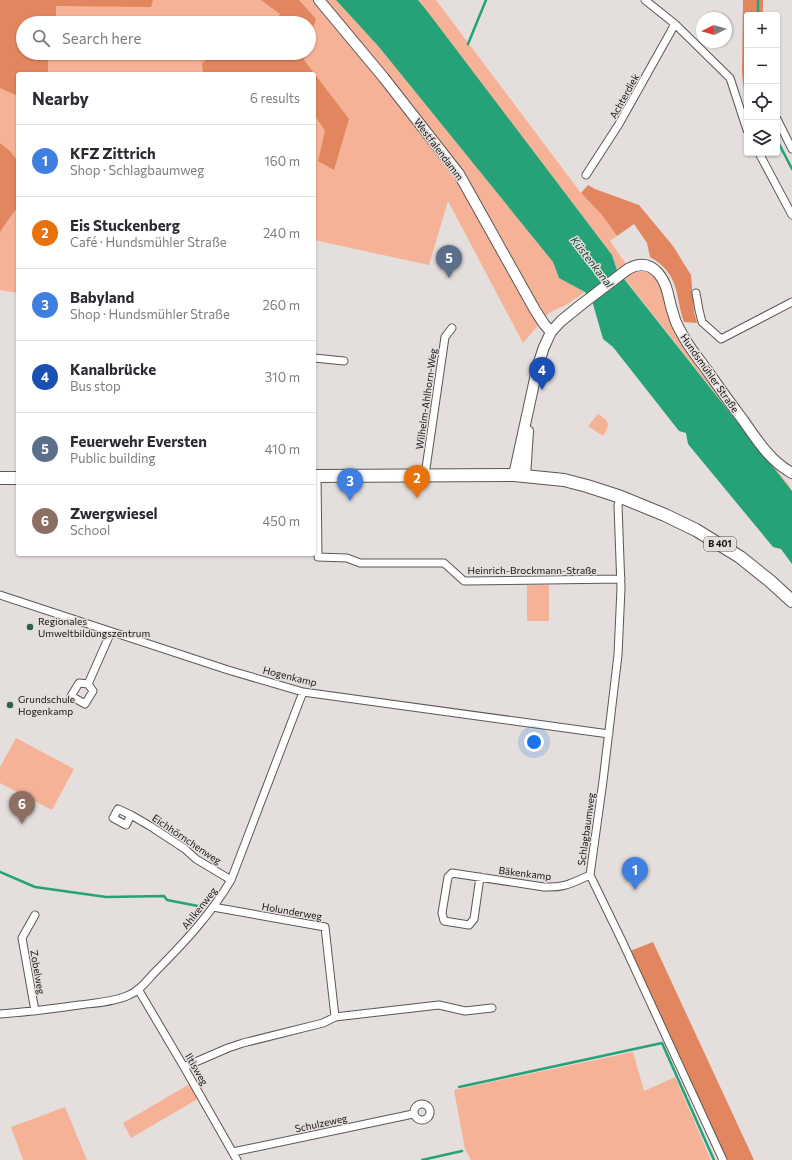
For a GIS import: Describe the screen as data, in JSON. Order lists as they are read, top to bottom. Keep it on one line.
{"streets":{"main road":["B 401"],"street":["Achterdiek","Westfalendamm","Hundsmühler Straße","Wilhelm-Ahlhorn-Weg","Heinrich-Brockmann-Straße","Hogenkamp","Schlagbaumweg","Eichhörnchenweg","Bäkenkamp","Ahlkenweg","Holunderweg","Zobelweg","Iltisweg","Schulzeweg"]},"crossings":[["Westfalendamm","Hundsmühler Straße"],["Hundsmühler Straße","B 401"],["Wilhelm-Ahlhorn-Weg","B 401"],["B 401","Schlagbaumweg"],["Heinrich-Brockmann-Straße","Schlagbaumweg"],["Hogenkamp","Schlagbaumweg"],["Hogenkamp","Ahlkenweg"],["Schlagbaumweg","Bäkenkamp"],["Eichhörnchenweg","Ahlkenweg"],["Ahlkenweg","Holunderweg"],["Ahlkenweg","Zobelweg"],["Ahlkenweg","Iltisweg"],["Iltisweg","Schulzeweg"]],"water":["Küstenkanal"],"places":["Regionales Umweltbildungszentrum","Grundschule Hogenkamp"],"north":"left","page":{"map_buttons":["+","−"],"search":"Search here","heading":["Nearby","6 results"],"list":[{"mark":"1","name":"KFZ Zittrich","note":"Shop · Schlagbaumweg","value":"160 m"},{"mark":"2","name":"Eis Stuckenberg","note":"Café · Hundsmühler Straße","value":"240 m"},{"mark":"3","name":"Babyland","note":"Shop · Hundsmühler Straße","value":"260 m"},{"mark":"4","name":"Kanalbrücke","note":"Bus stop","value":"310 m"},{"mark":"5","name":"Feuerwehr Eversten","note":"Public building","value":"410 m"},{"mark":"6","name":"Zwergwiesel","note":"School","value":"450 m"}],"pins":["5","4","2","3","6","1"]}}
